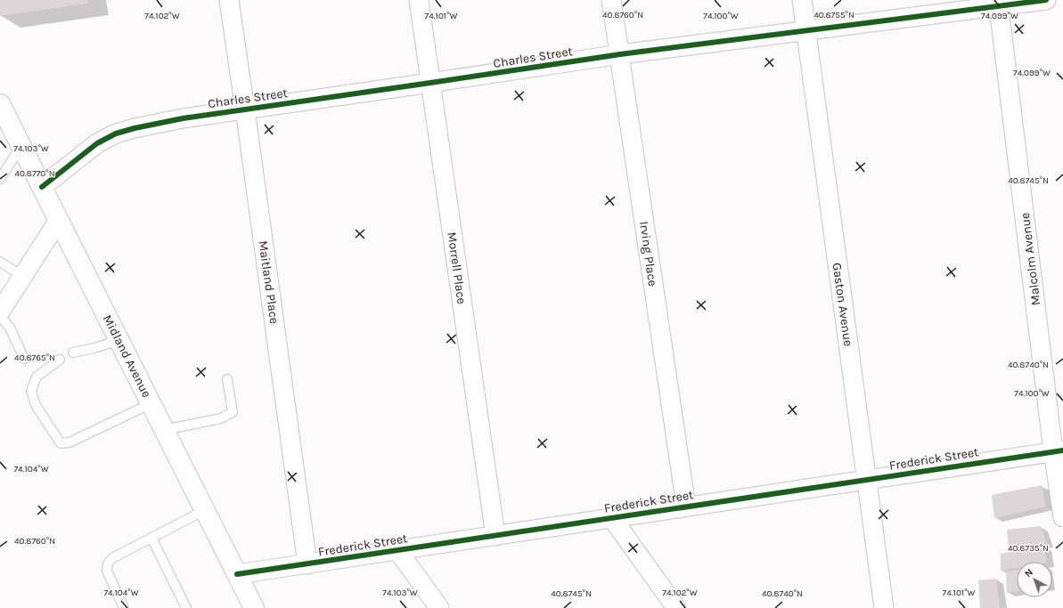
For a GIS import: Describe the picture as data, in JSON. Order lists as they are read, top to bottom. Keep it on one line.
{"streets":{"street":["Charles Street","Irving Place","Malcolm Avenue","Morrell Place","Maitland Place","Gaston Avenue","Midland Avenue","Frederick Street"]},"crossings":[["Charles Street","Irving Place"],["Charles Street","Malcolm Avenue"],["Charles Street","Morrell Place"],["Charles Street","Maitland Place"],["Charles Street","Gaston Avenue"],["Charles Street","Midland Avenue"],["Irving Place","Frederick Street"],["Malcolm Avenue","Frederick Street"],["Morrell Place","Frederick Street"],["Maitland Place","Frederick Street"],["Gaston Avenue","Frederick Street"],["Midland Avenue","Frederick Street"]],"north":"top left","coordinates":["40.8760°N","40.8755°N","74.102°W","74.099°W","74.101°W","74.100°W","74.103°W","40.8770°N","40.8745°N","40.8765°N","40.8740°N","74.104°W","40.8735°N"]}
